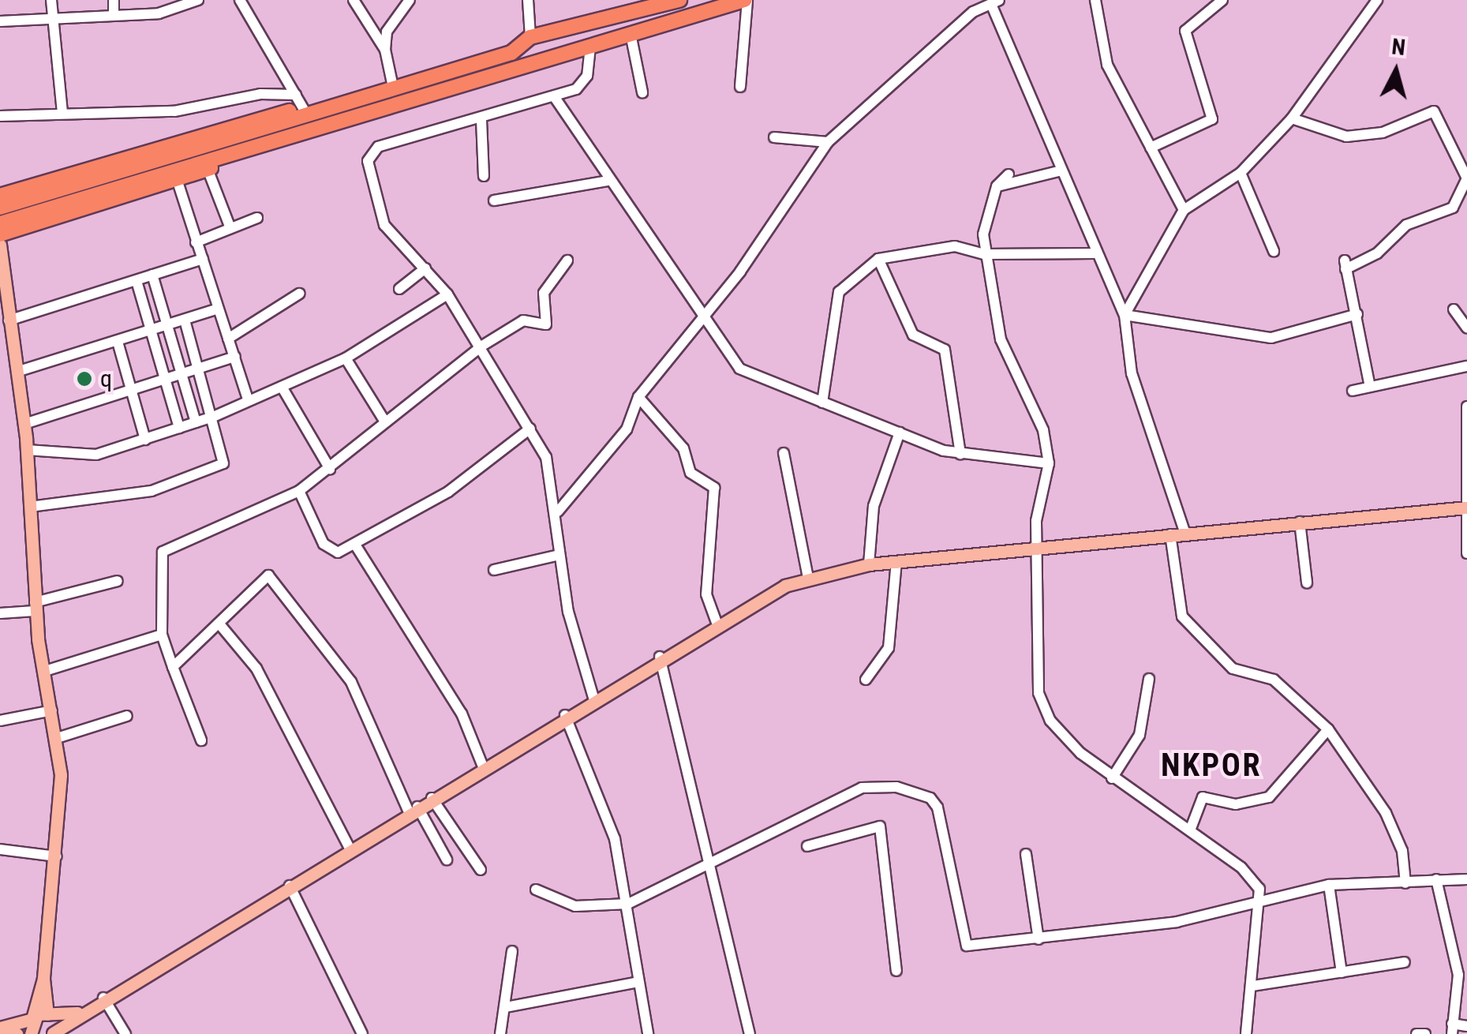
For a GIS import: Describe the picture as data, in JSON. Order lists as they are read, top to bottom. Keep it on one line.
{"districts":["NKPOR"],"places":["q"],"north":"top"}
